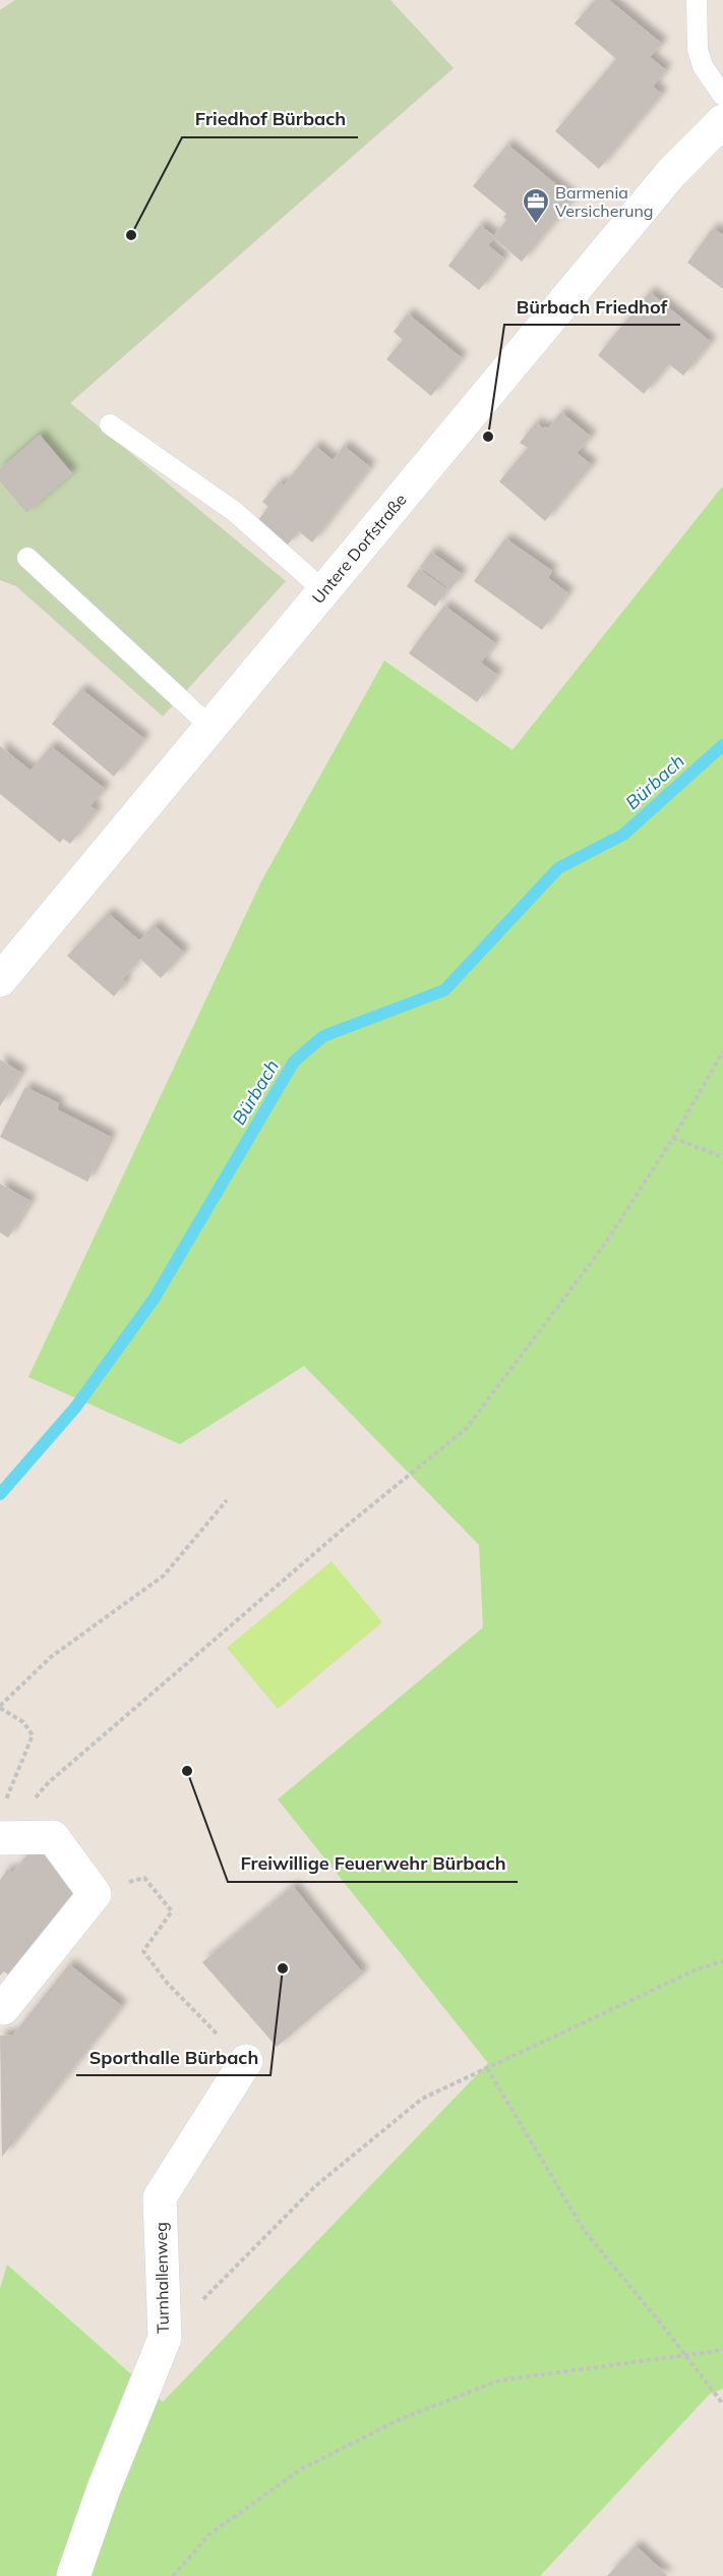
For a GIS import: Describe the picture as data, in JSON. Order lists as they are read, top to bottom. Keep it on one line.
{"streets":{"street":["Untere Dorfstraße","Turnhallenweg"]},"water":["Bürbach"],"places":{"office":["Barmenia Versicherung"],"other":["Friedhof Bürbach","Bürbach Friedhof","Freiwillige Feuerwehr Bürbach","Sporthalle Bürbach"]}}
